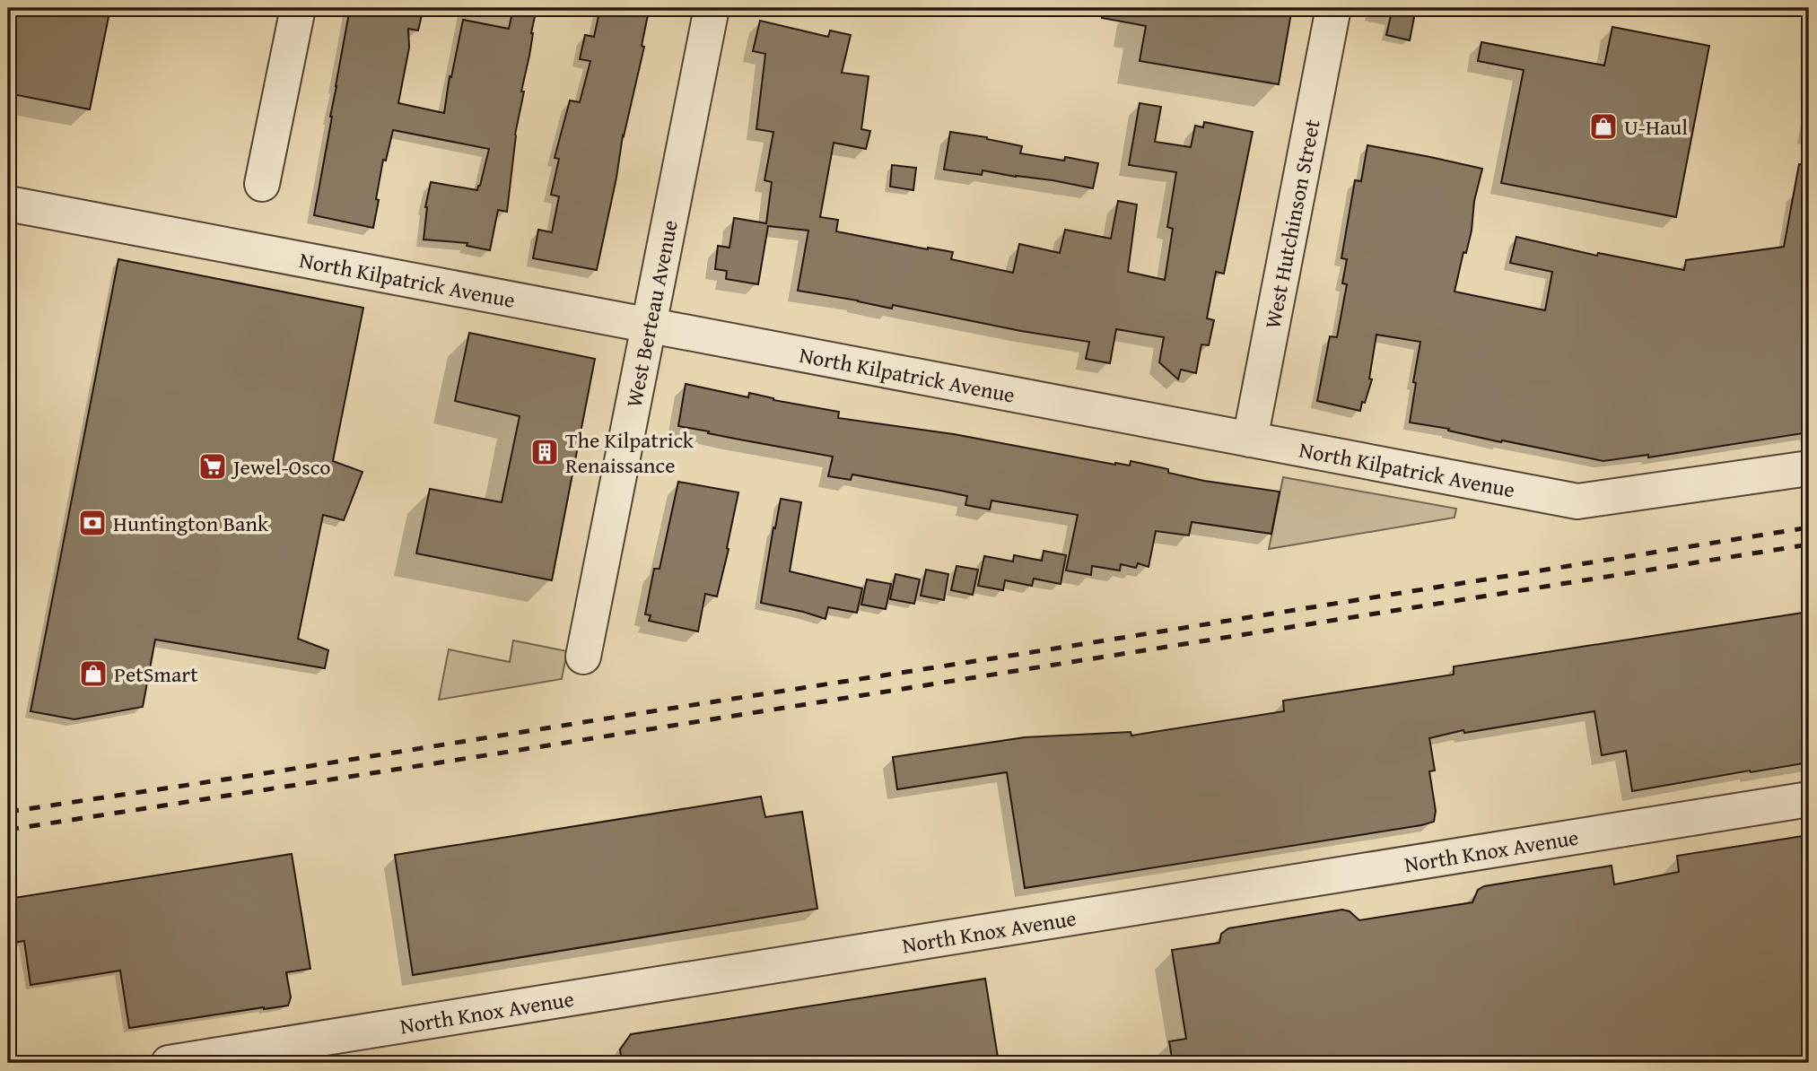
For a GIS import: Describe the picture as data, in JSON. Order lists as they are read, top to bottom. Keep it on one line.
{"streets":{"street":["West Hutchinson Street","North Kilpatrick Avenue","West Berteau Avenue","North Knox Avenue"]},"crossings":[["West Hutchinson Street","North Kilpatrick Avenue"],["North Kilpatrick Avenue","West Berteau Avenue"]],"places":{"shop":["U-Haul","PetSmart"],"building":["The Kilpatrick Renaissance"],"supermarket":["Jewel-Osco"],"bank":["Huntington Bank"]}}
